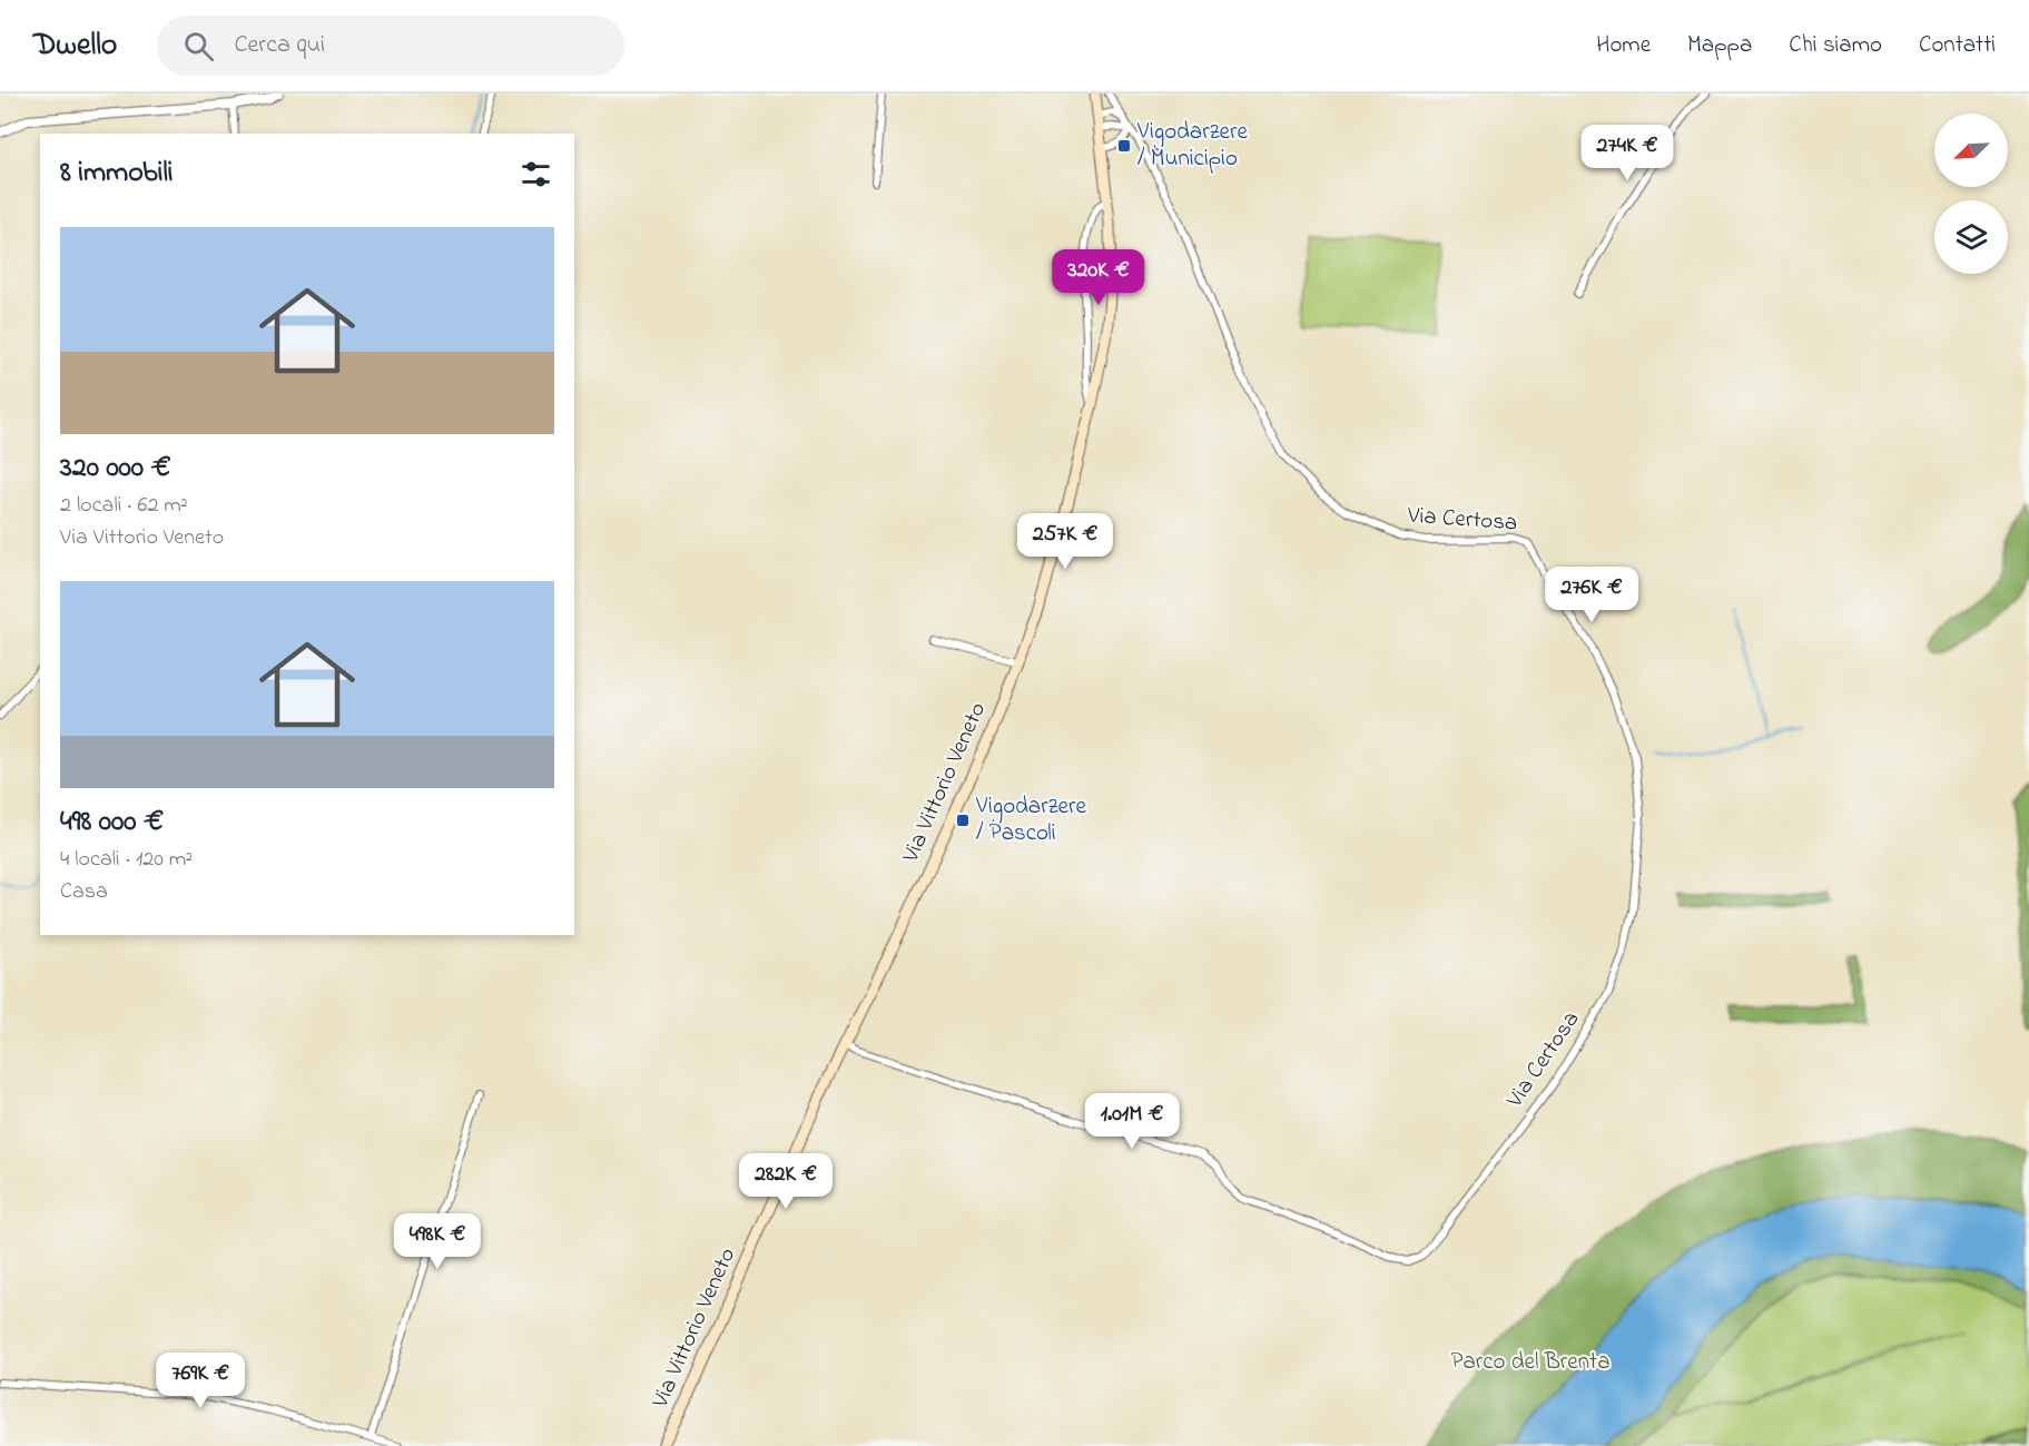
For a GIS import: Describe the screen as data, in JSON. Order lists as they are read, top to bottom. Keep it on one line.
{"streets":{"main road":["Via Vittorio Veneto"],"street":["Via Certosa"]},"crossings":[["Via Certosa","Via Vittorio Veneto"]],"parks":["Parco del Brenta"],"places":{"transit":["Vigodarzere / Municipio","Vigodarzere / Pascoli"]},"north":"bottom left","page":{"header":"Dwello","search":"Cerca qui","nav":["Home","Mappa","Chi siamo","Contatti"],"price":["274K €","320K €","257K €","276K €","1.01M €","282K €","498K €","769K €"],"heading":"8 immobili","list":[{"name":"320 000 €","note":"2 locali · 62 m² · Via Vittorio Veneto"},{"name":"498 000 €","note":"4 locali · 120 m² · Casa"}]}}
